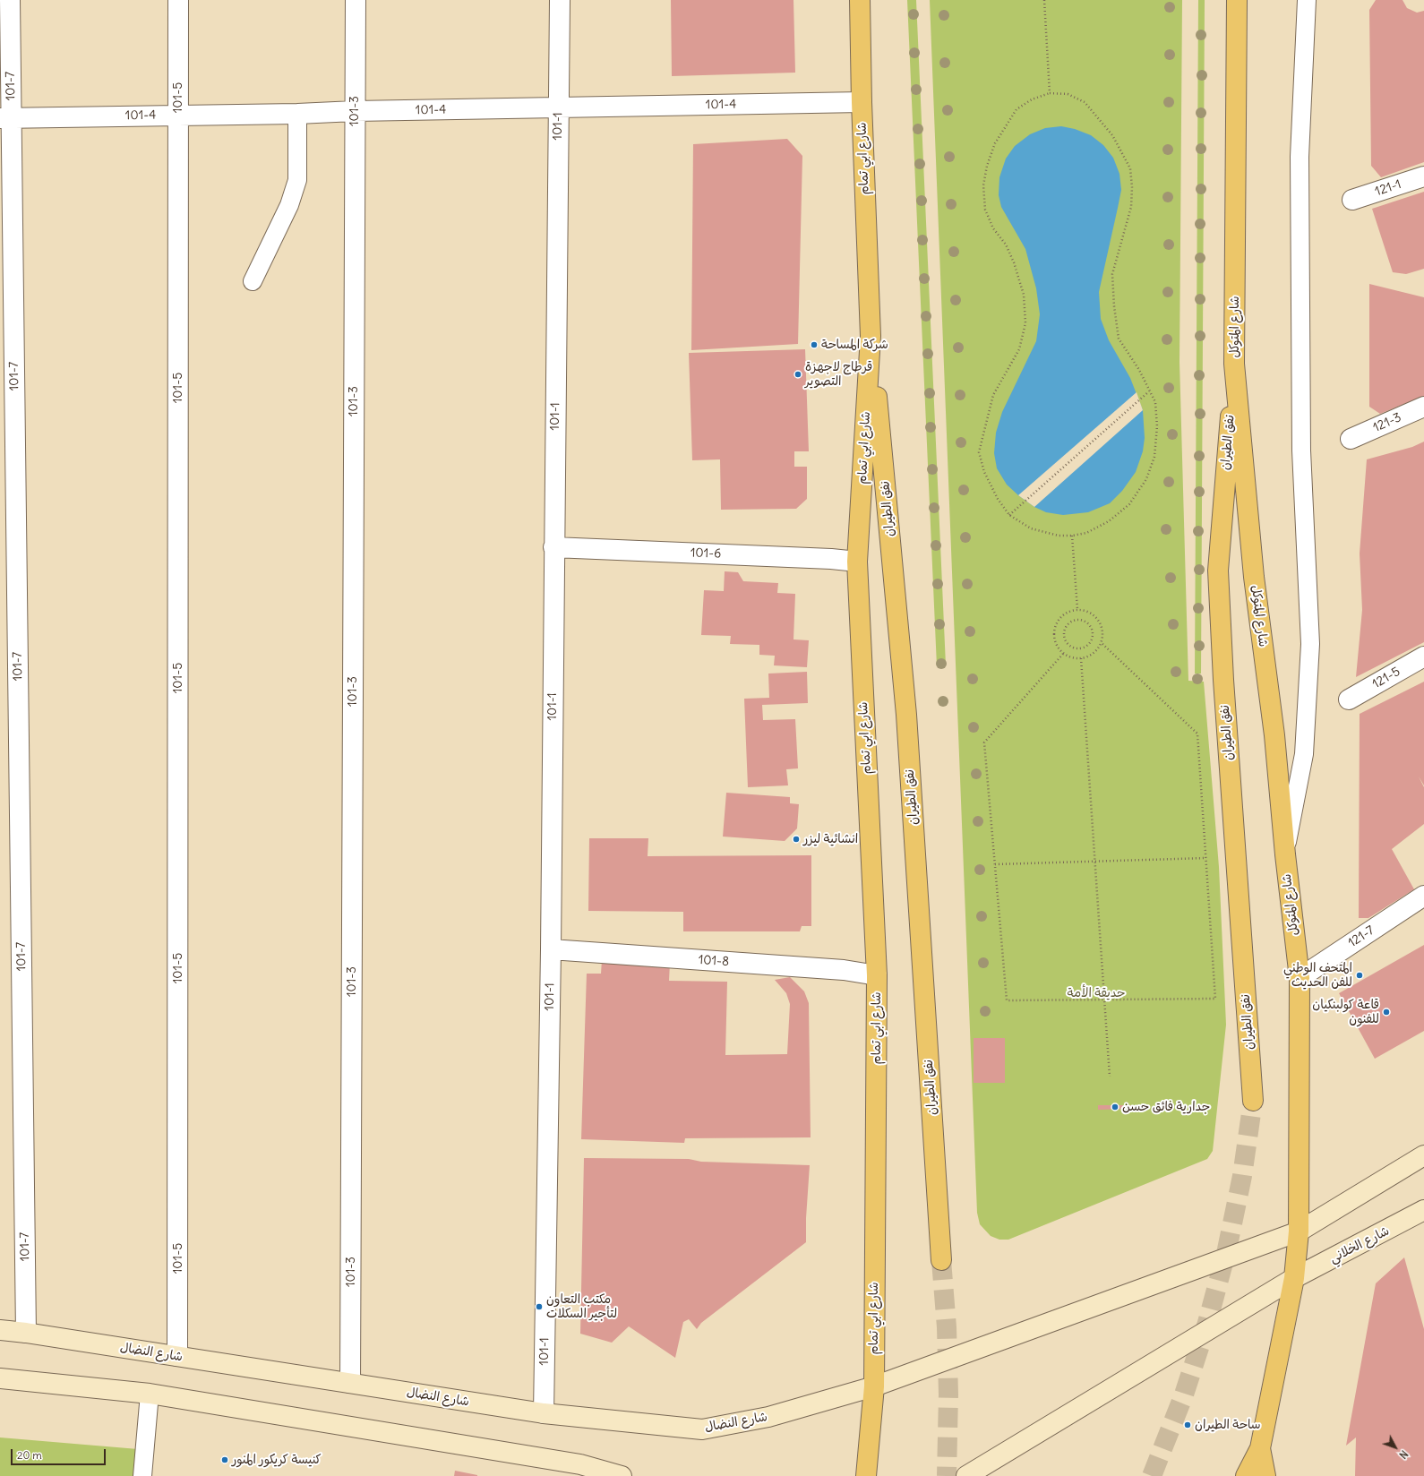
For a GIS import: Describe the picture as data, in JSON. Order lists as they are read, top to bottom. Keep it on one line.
{"streets":{"main road":["شارع ابي تمام","شارع المتوكل","نفق الطيران","شارع الخلاني","شارع النضال"],"street":["101-7","101-5","101-4","101-3","101-1","121-1","121-3","101-6","121-5","121-7","101-8"]},"crossings":[["101-7","101-4"],["101-7","شارع النضال"],["101-5","101-4"],["101-5","شارع النضال"],["101-4","101-3"],["101-4","101-1"],["101-4","شارع ابي تمام"],["101-3","شارع النضال"],["101-1","101-6"],["101-1","101-8"],["101-1","شارع النضال"],["شارع ابي تمام","نفق الطيران"],["شارع ابي تمام","101-6"],["شارع ابي تمام","101-8"],["شارع ابي تمام","شارع النضال"],["شارع المتوكل","نفق الطيران"],["شارع المتوكل","121-7"]],"parks":["حديقة الأمة"],"places":["شركة المساحة","قرطاج لاجهزة التصوير","انشائية ليزر","المتحف الوطني للفن الحديث","قاعة كولبنكيان للفنون","جدارية فائق حسن","مكتب التعاون لتأجير السكلات","ساحة الطيران","كنيسة كريكور المنور"],"scale_bar":"20 m","north":"bottom right"}
